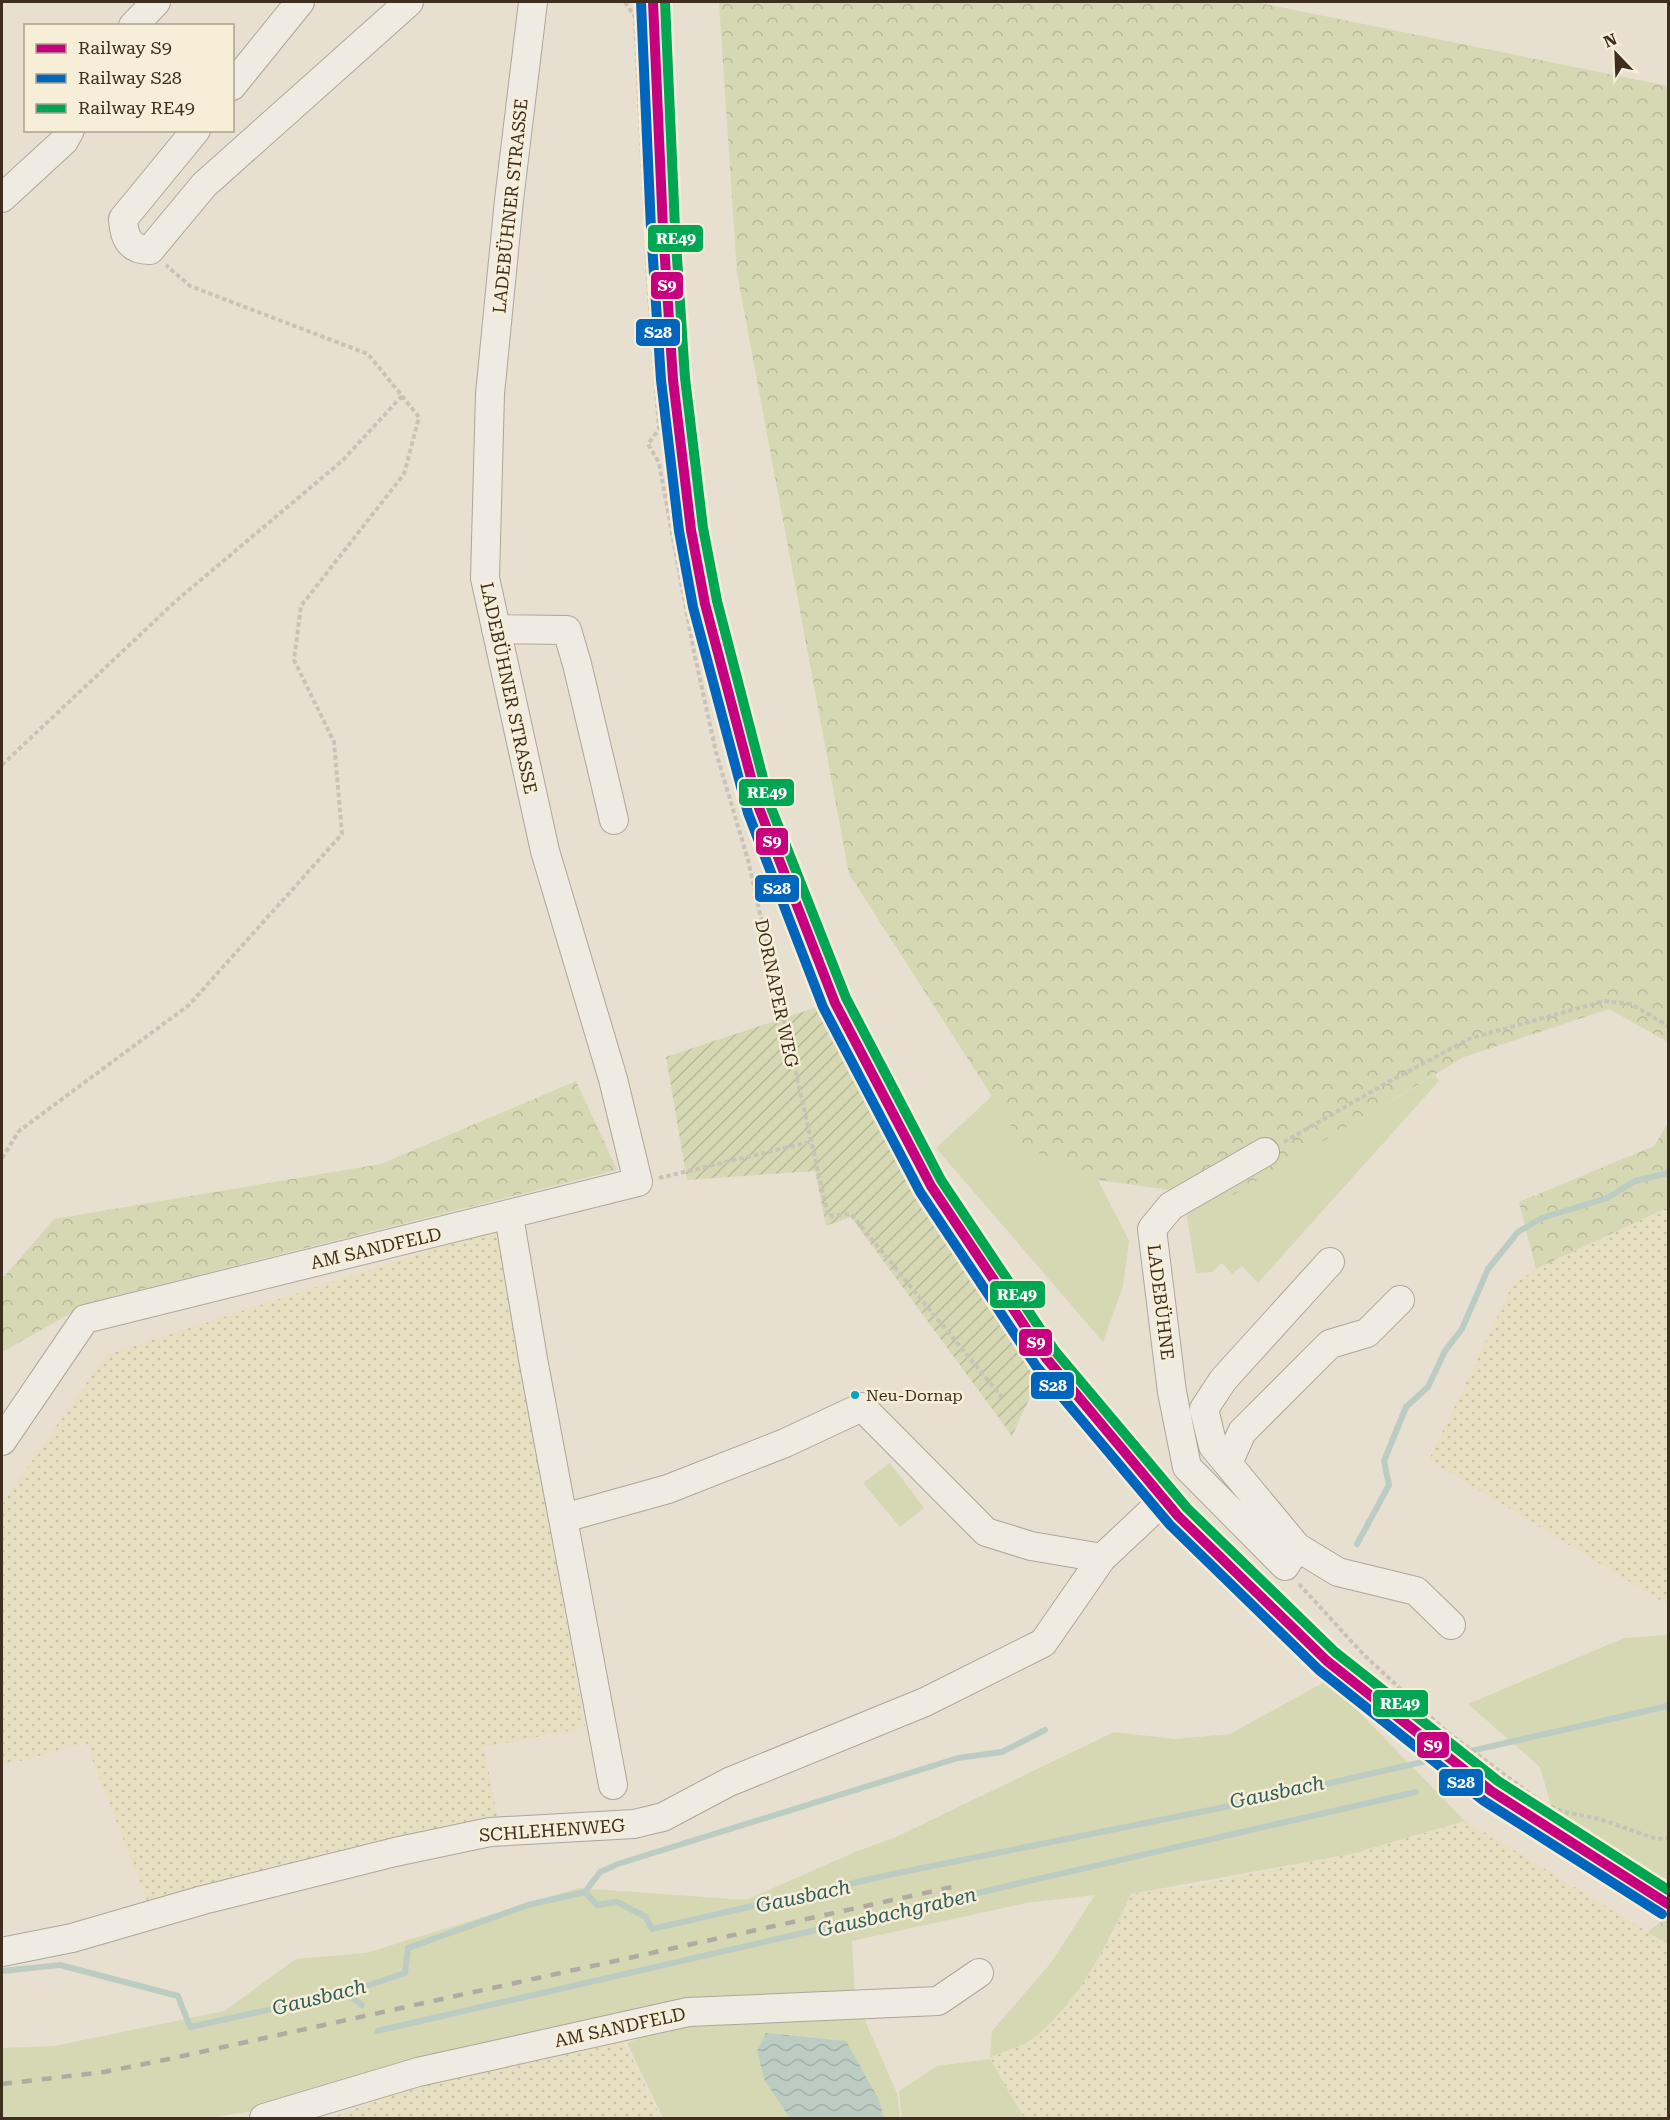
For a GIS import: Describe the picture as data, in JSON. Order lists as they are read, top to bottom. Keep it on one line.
{"streets":{"street":["LADEBÜHNER STRASSE","AM SANDFELD","LADEBÜHNE","SCHLEHENWEG"],"path":["DORNAPER WEG"]},"crossings":[["LADEBÜHNER STRASSE","AM SANDFELD"]],"water":["Gausbach","Gausbachgraben"],"places":["Neu-Dornap"],"lines":["rail line S9","rail line S28","rail line RE49"],"legend":["Railway S9","Railway S28","Railway RE49"],"north":"top left"}
